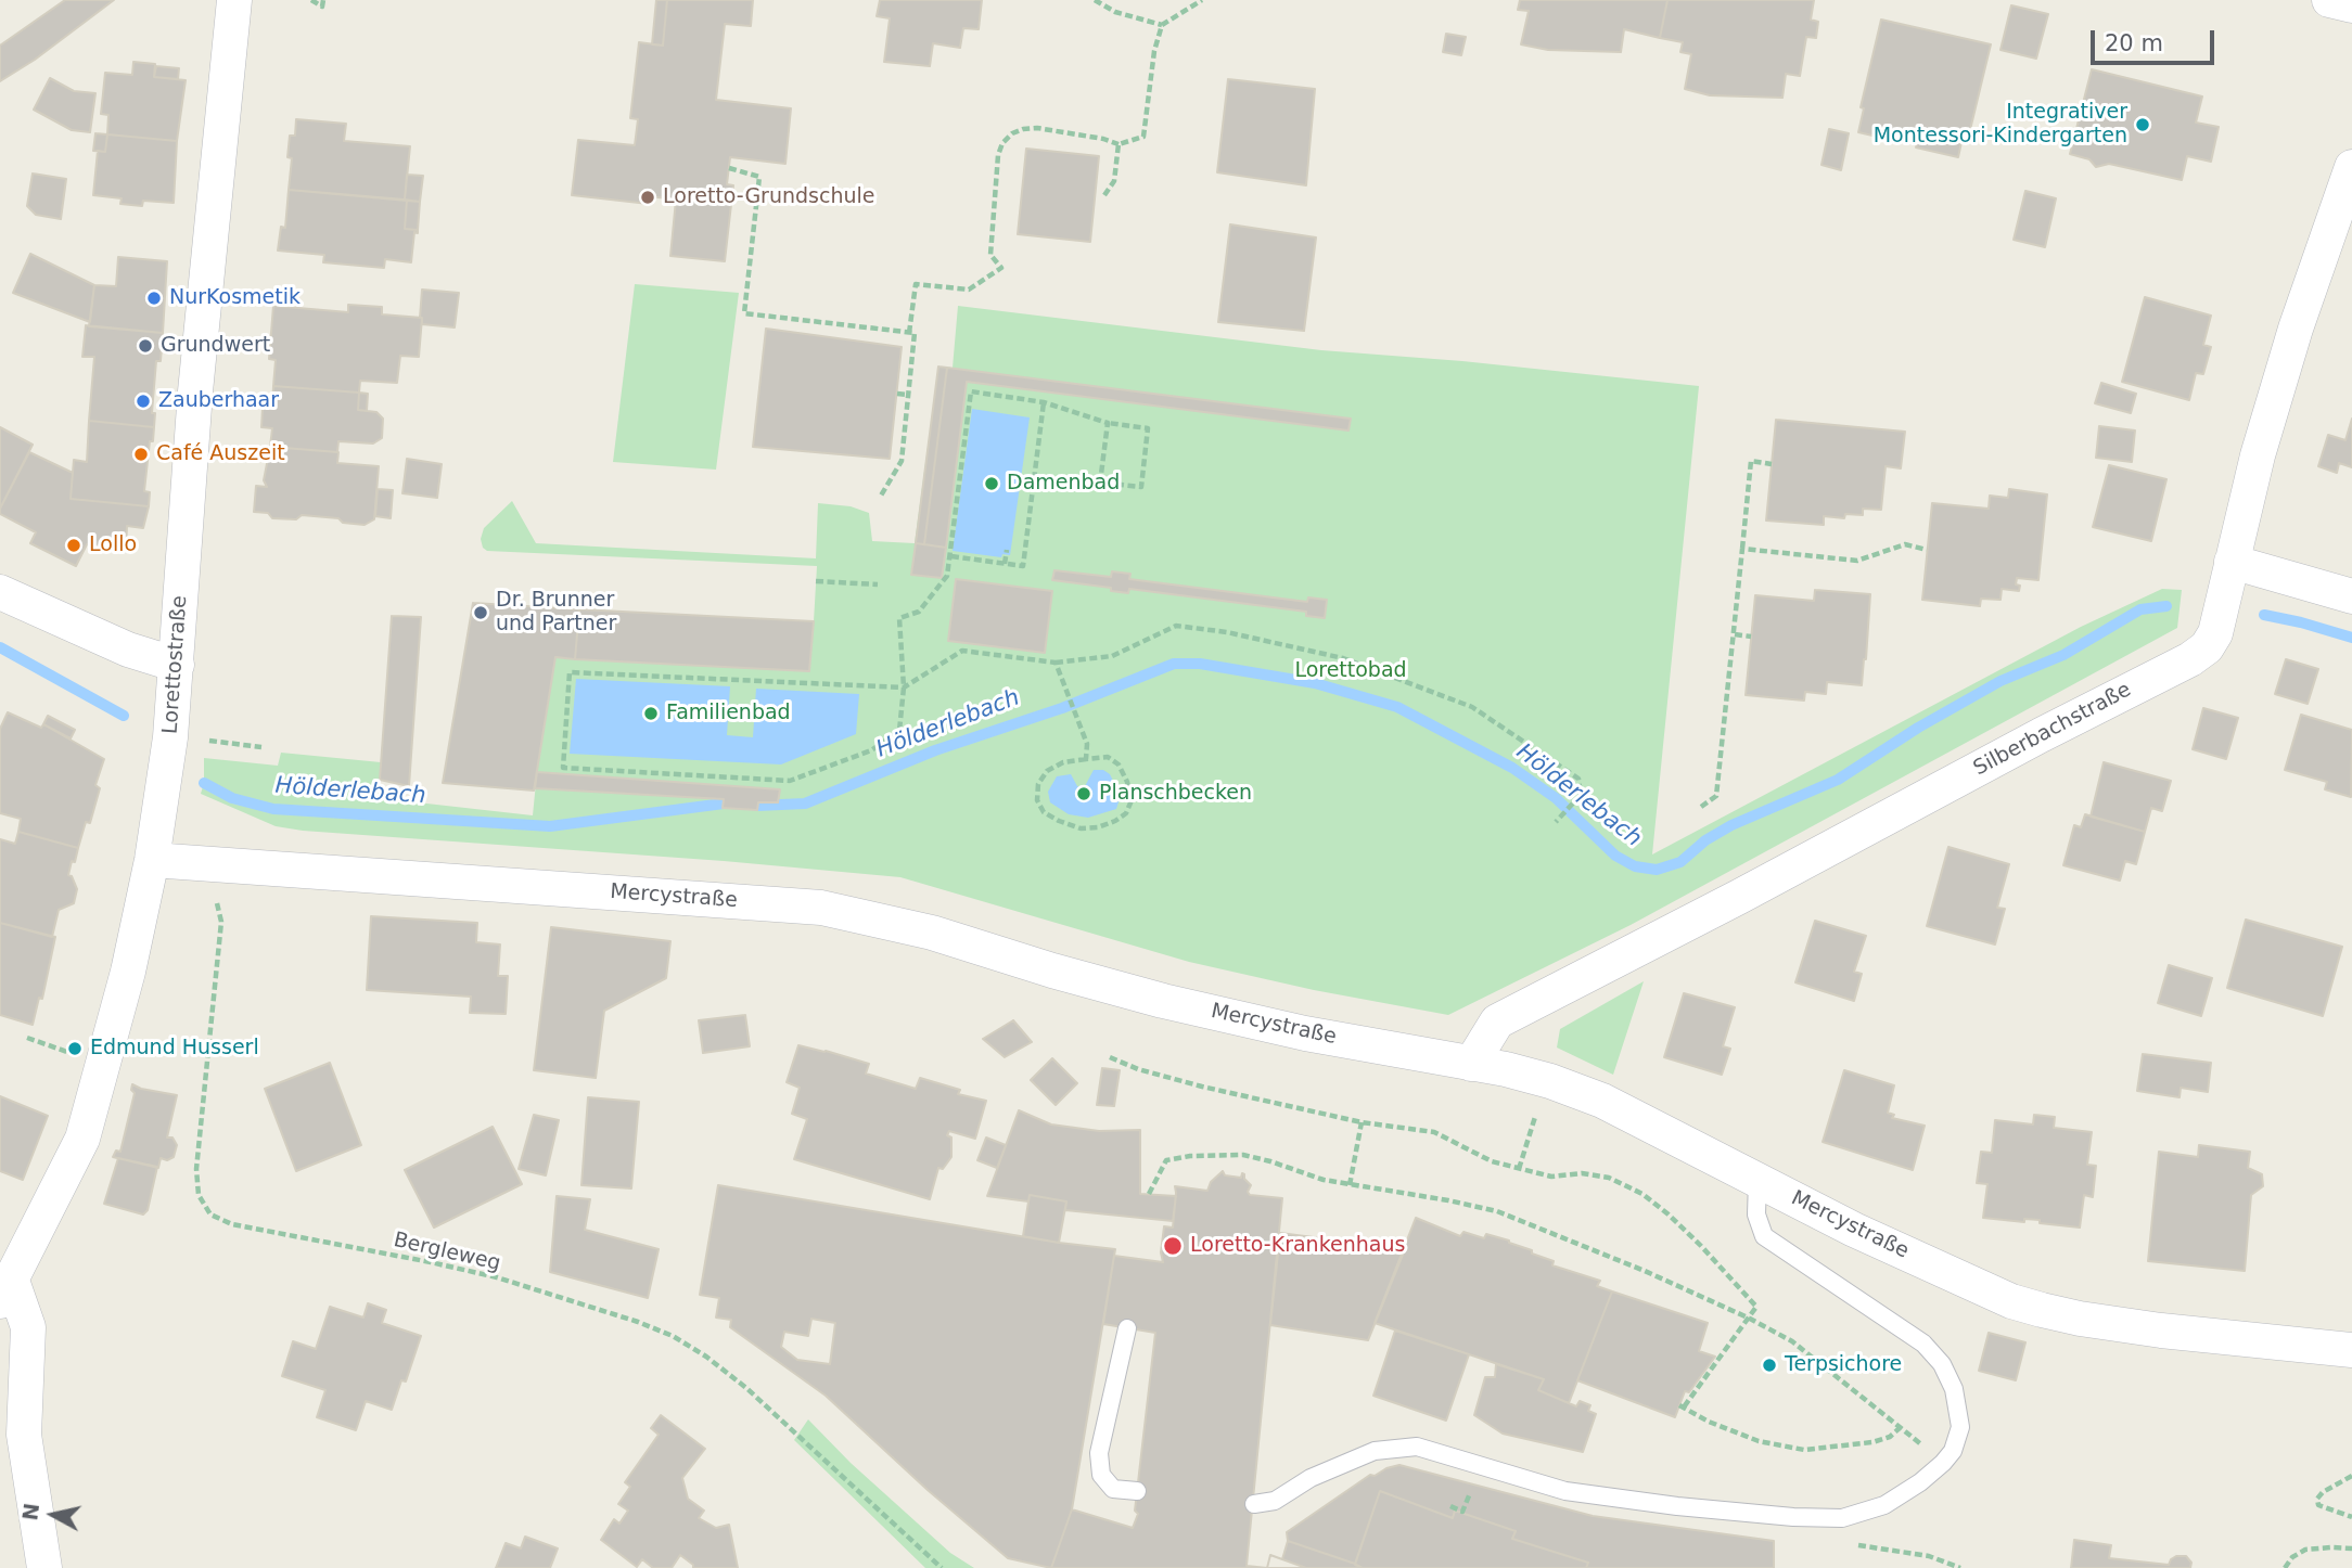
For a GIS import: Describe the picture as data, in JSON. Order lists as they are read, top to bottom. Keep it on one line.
{"streets":{"street":["Lorettostraße","Silberbachstraße","Mercystraße"],"path":["Bergleweg"]},"crossings":[["Lorettostraße","Mercystraße"],["Silberbachstraße","Mercystraße"],["Mercystraße","Bergleweg"]],"water":["Hölderlebach"],"parks":["Lorettobad"],"places":["Integrativer Montessori-Kindergarten","Loretto-Grundschule","NurKosmetik","Grundwert","Zauberhaar","Café Auszeit","Damenbad","Lollo","Dr. Brunner und Partner","Familienbad","Planschbecken","Edmund Husserl","Loretto-Krankenhaus","Terpsichore"],"scale_bar":"20 m","north":"left"}
